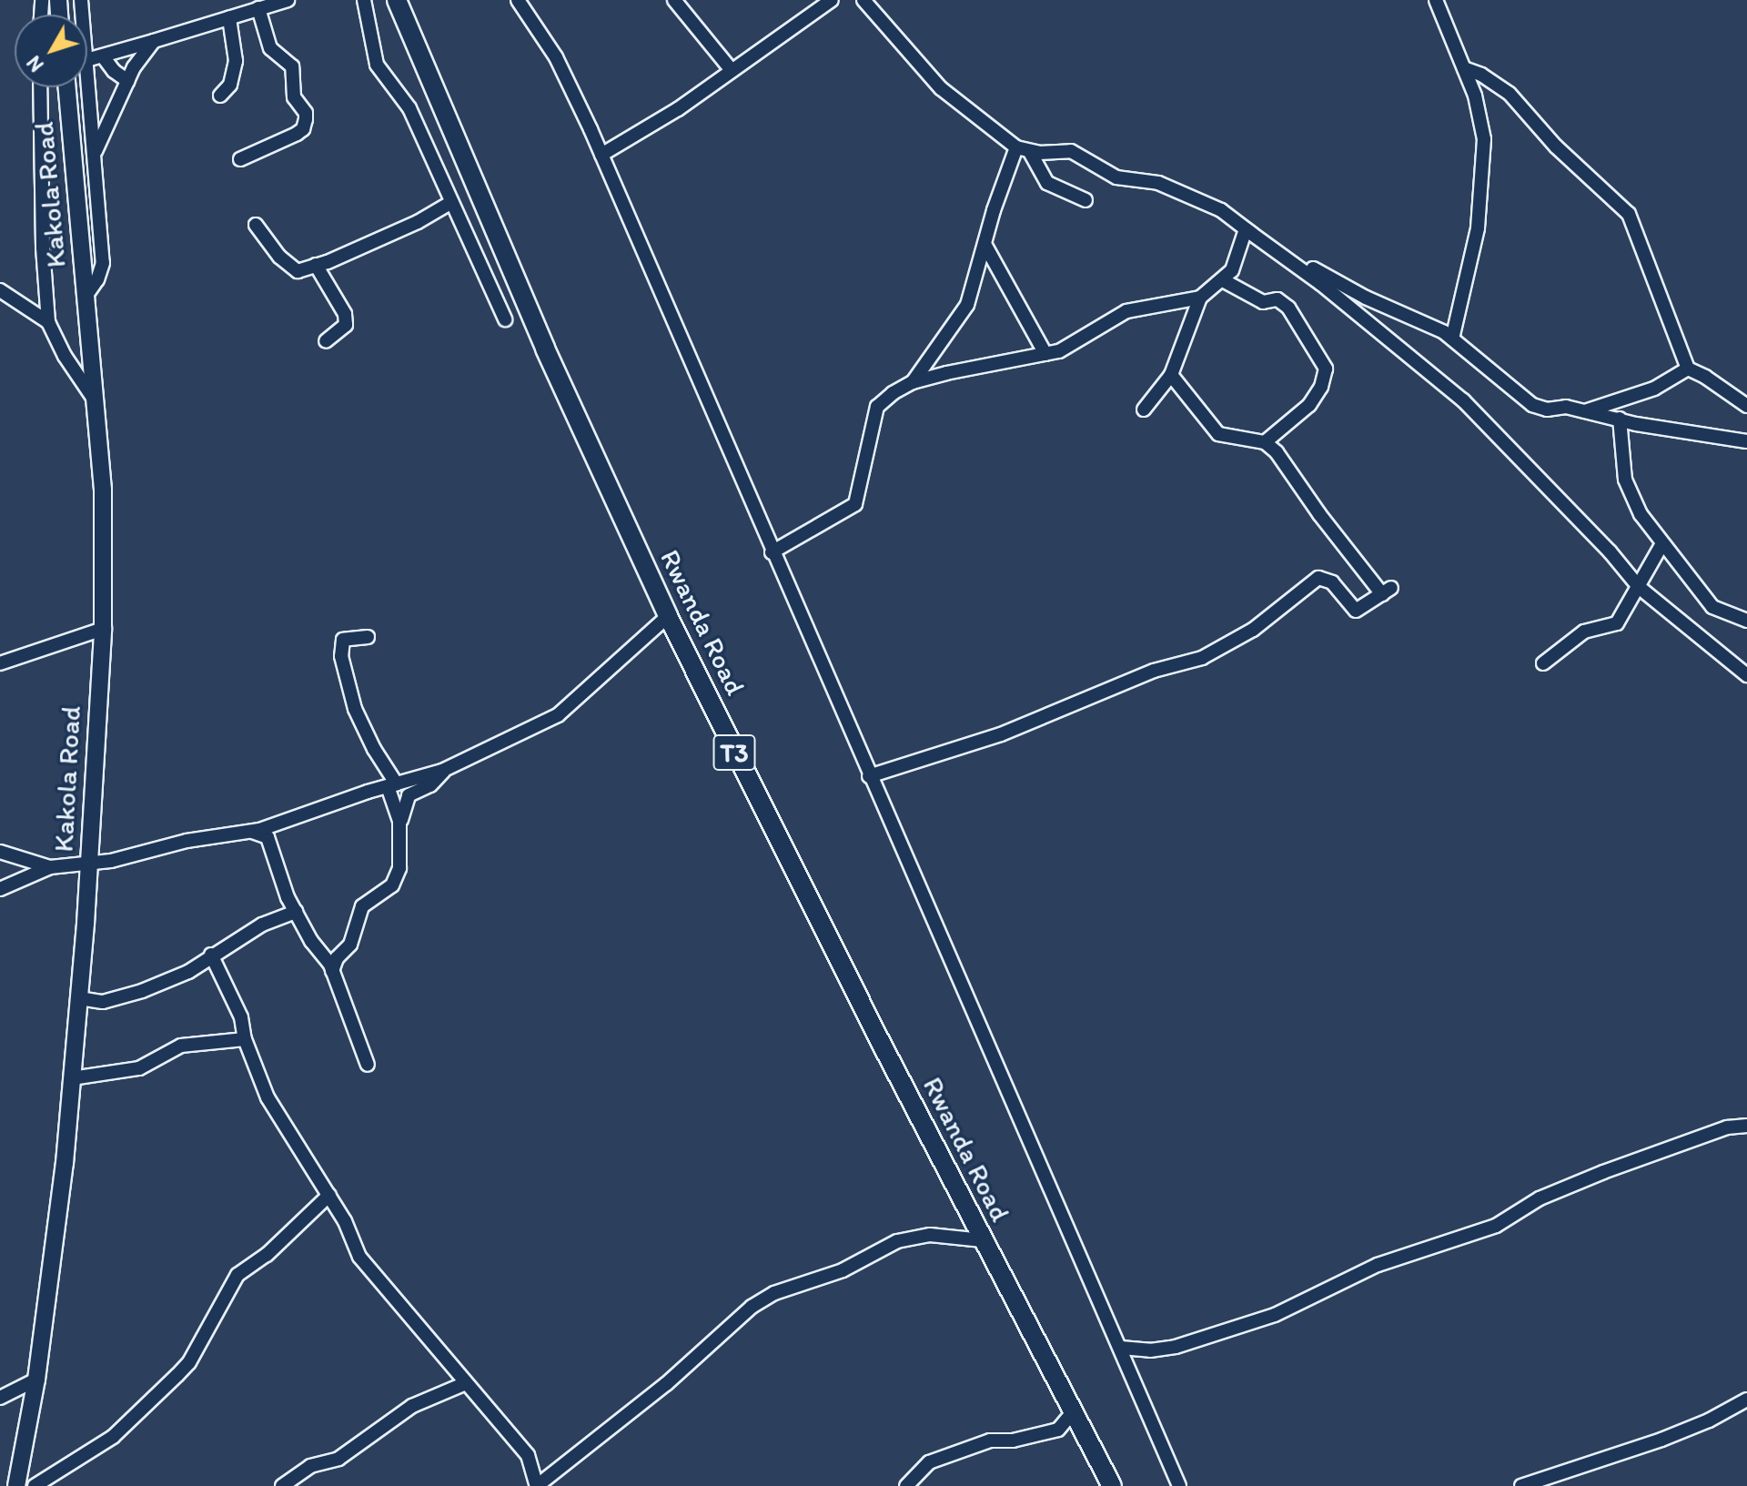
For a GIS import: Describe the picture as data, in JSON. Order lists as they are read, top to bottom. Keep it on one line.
{"streets":{"highway":["Rwanda Road","T3"],"main road":["Kakola Road"]},"north":"bottom left"}
